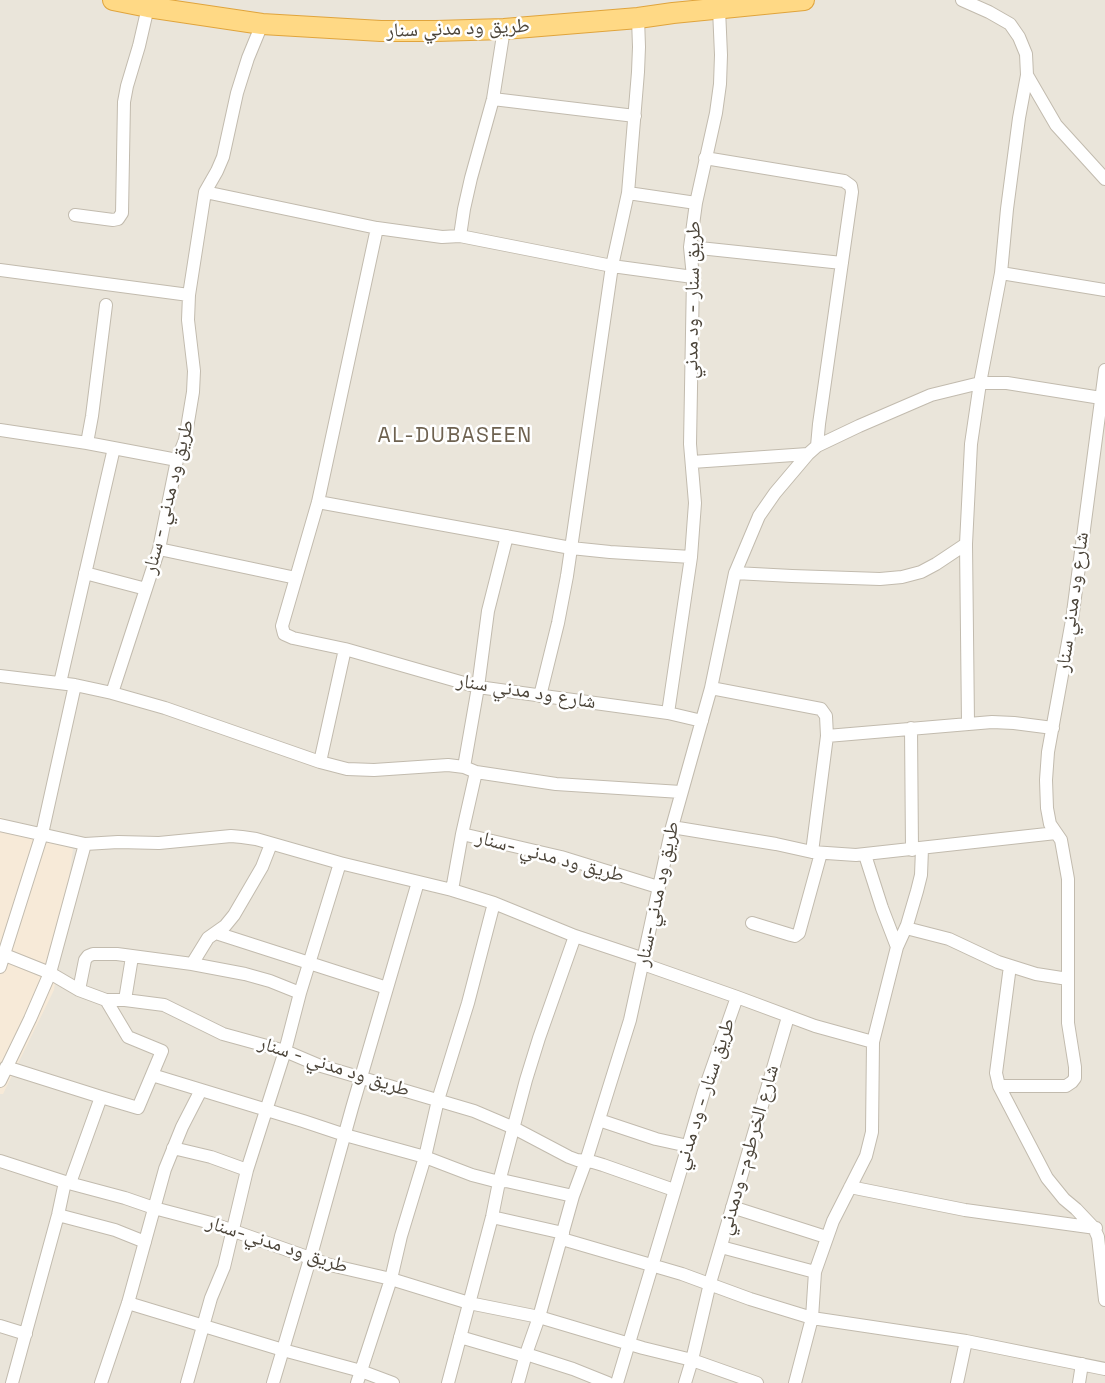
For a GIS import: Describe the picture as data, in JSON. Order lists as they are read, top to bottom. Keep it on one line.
{"streets":{"highway":["طريق ود مدني سنار"],"street":["طريق سنار - ود مدني","طريق ود مدني - سنار","شارع ود مدني سنار","طريق ود مدني -سنار","طريق ود مدني-سنار","شارع الخرطوم- ودمدني"]},"crossings":[["طريق ود مدني سنار","طريق سنار - ود مدني"],["طريق ود مدني سنار","طريق ود مدني - سنار"],["طريق سنار - ود مدني","طريق ود مدني - سنار"],["طريق سنار - ود مدني","شارع ود مدني سنار"],["طريق سنار - ود مدني","طريق ود مدني-سنار"],["طريق ود مدني - سنار","طريق ود مدني-سنار"],["شارع ود مدني سنار","طريق ود مدني-سنار"],["طريق ود مدني -سنار","طريق ود مدني-سنار"],["طريق ود مدني-سنار","شارع الخرطوم- ودمدني"]],"districts":["AL-DUBASEEN"]}
